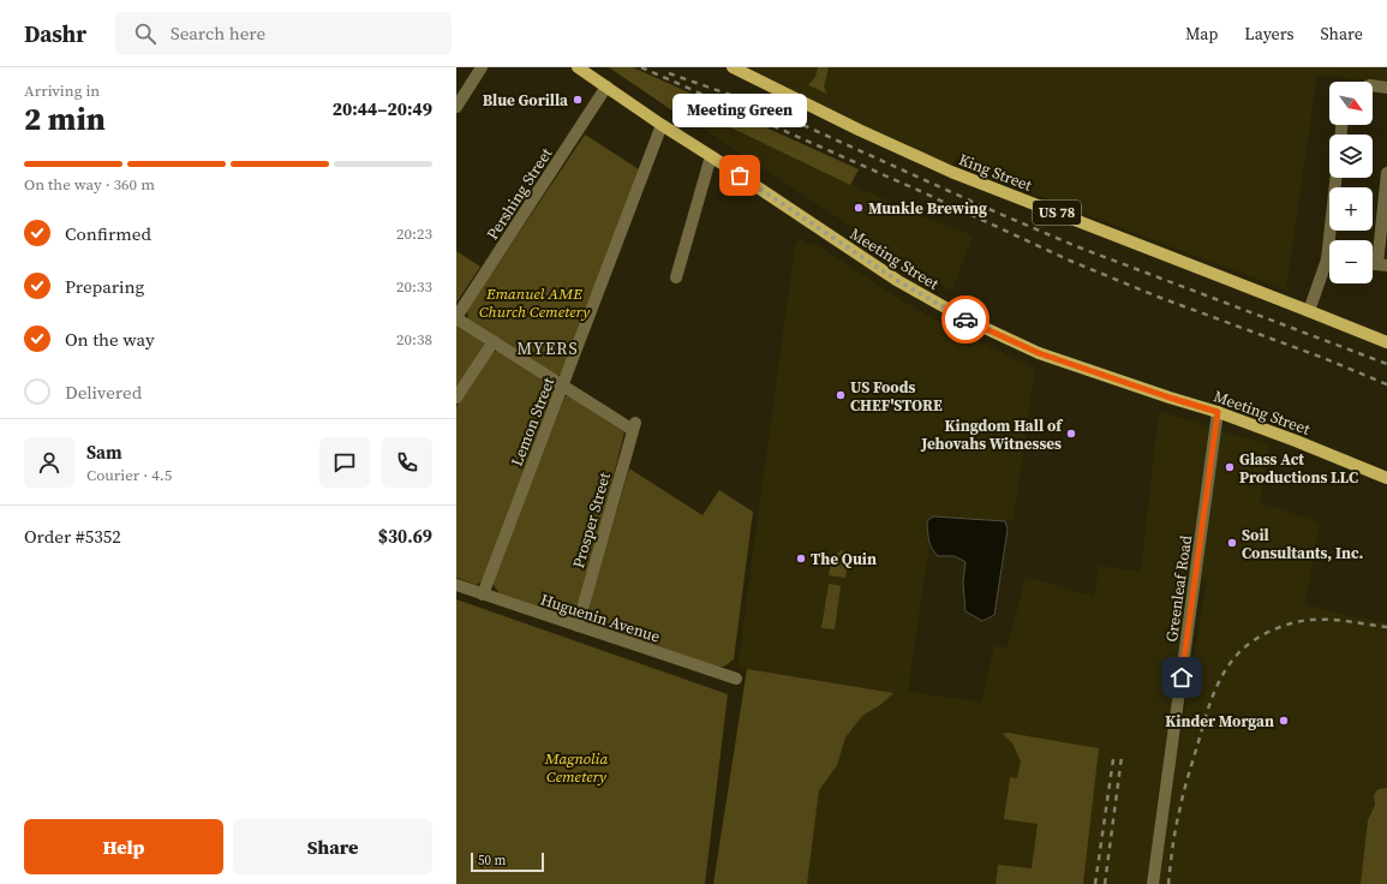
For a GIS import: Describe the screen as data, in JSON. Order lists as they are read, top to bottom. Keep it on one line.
{"streets":{"main road":["King Street","US 78","Meeting Street"],"street":["Pershing Street","Lemon Street","Prosper Street","Greenleaf Road","Huguenin Avenue"]},"crossings":[["Pershing Street","Meeting Street"],["Meeting Street","Lemon Street"],["Meeting Street","Greenleaf Road"],["Lemon Street","Prosper Street"],["Lemon Street","Huguenin Avenue"],["Prosper Street","Huguenin Avenue"]],"districts":["MYERS"],"parks":["Emanuel AME Church Cemetery","Magnolia Cemetery"],"places":["Blue Gorilla","Meeting Green","Munkle Brewing","US Foods CHEF'STORE","Kingdom Hall of Jehovahs Witnesses","Glass Act Productions LLC","Soil Consultants, Inc.","The Quin","Kinder Morgan"],"scale_bar":"50 m","north":"bottom right","page":{"header":"Dashr","search":"Search here","nav":["Map","Layers","Share"],"heading":["2 min","Arriving in","20:44–20:49"],"panel":["Sam","Courier · 4.5","Order #5352","$30.69"],"map_buttons":["+","−"],"bubble":"Meeting Green","bar":"On the way · 360 m","list":[["Confirmed","20:23"],["Preparing","20:33"],["On the way","20:38"],"Delivered"],"buttons":["Help","Share"],"scale":"50 m"}}
